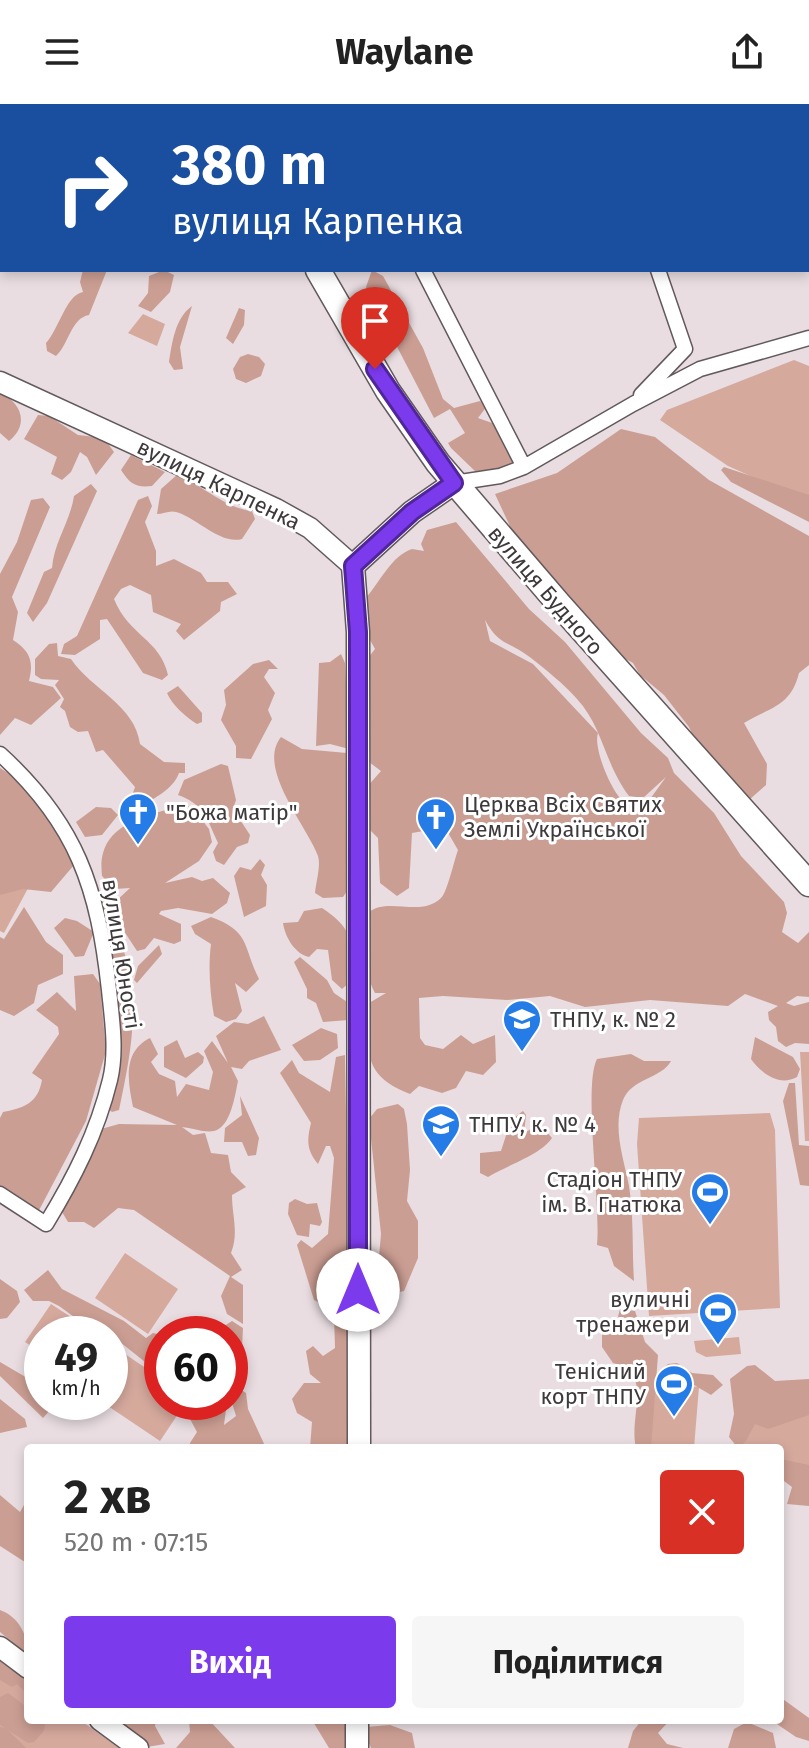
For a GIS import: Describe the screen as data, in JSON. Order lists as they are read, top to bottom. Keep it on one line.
{"streets":{"highway":["вулиця Будного"],"main road":["вулиця Карпенка"],"street":["вулиця Юності"]},"places":{"church":["\"Божа матір\"","Церква Всіх Святих Землі Української"],"school or university":["ТНПУ, к. № 2","ТНПУ, к. № 4"],"sports":["Стадіон ТНПУ ім. В. Гнатюка","вуличні тренажери","Тенісний корт ТНПУ"]},"page":{"header":"Waylane","turn":["380 m","вулиця Карпенка"],"speed":"49 km/h","limit":"60","heading":["2 хв","520 m · 07:15"],"buttons":["Вихід","Поділитися"]}}
